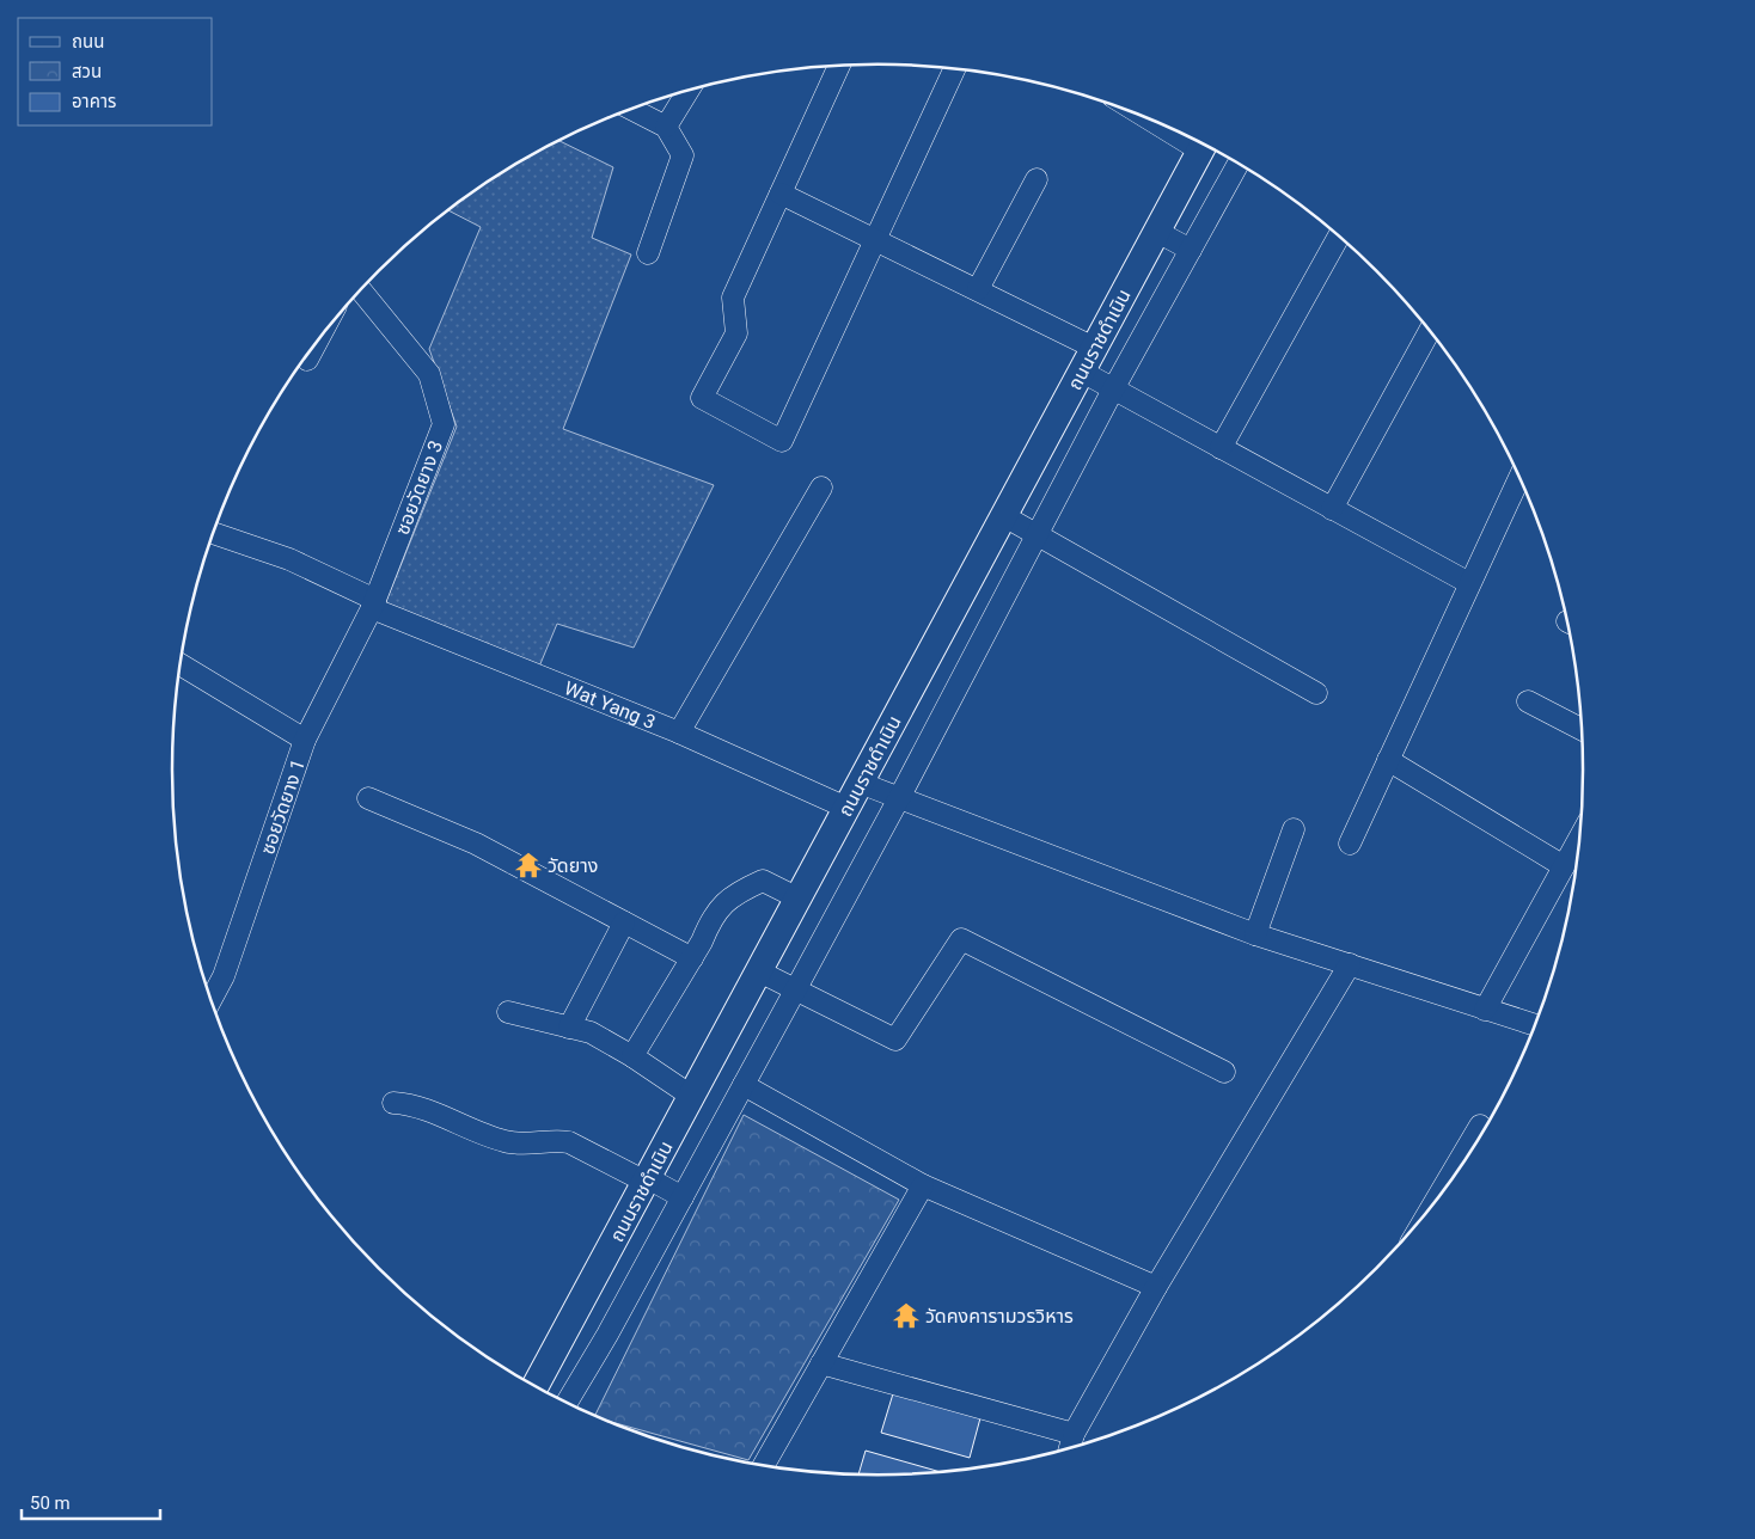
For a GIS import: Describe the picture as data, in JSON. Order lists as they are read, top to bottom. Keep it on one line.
{"streets":{"main road":["ถนนราชดำเนิน"],"street":["ซอยวัดยาง 3","Wat Yang 3","ซอยวัดยาง 1"]},"crossings":[["ถนนราชดำเนิน","Wat Yang 3"],["ซอยวัดยาง 3","Wat Yang 3"],["ซอยวัดยาง 3","ซอยวัดยาง 1"],["Wat Yang 3","ซอยวัดยาง 1"]],"places":{"temple":["วัดยาง","วัดคงคารามวรวิหาร"]},"legend":["ถนน","สวน","อาคาร"],"scale_bar":"50 m"}
